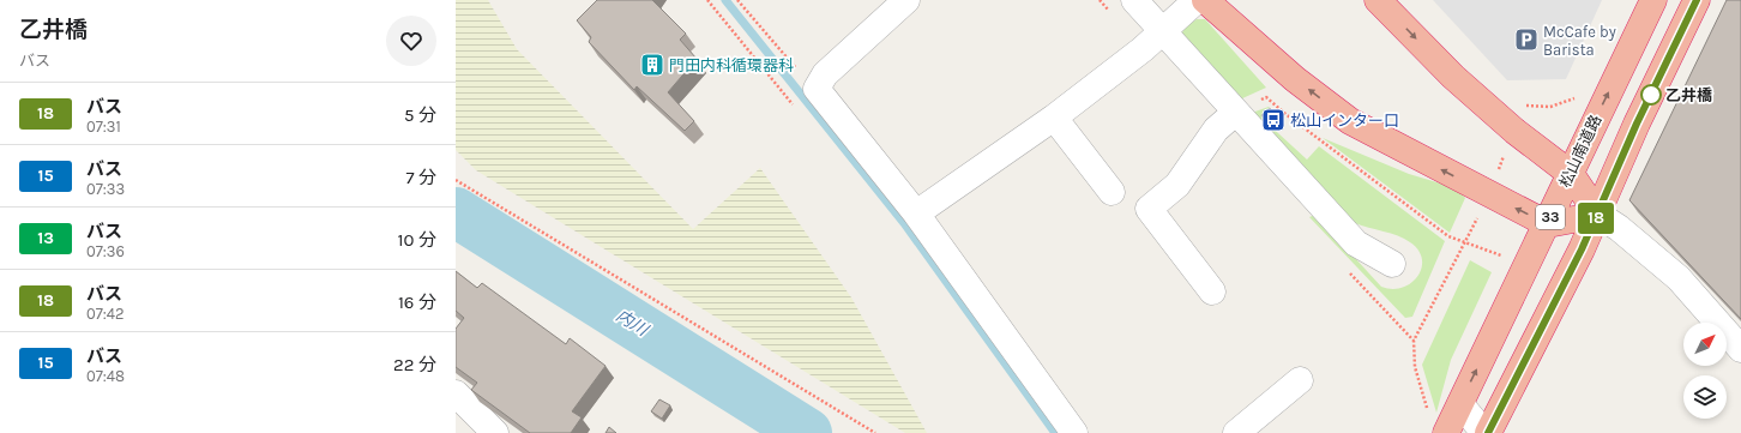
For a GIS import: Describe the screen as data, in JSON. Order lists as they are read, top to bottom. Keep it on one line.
{"streets":{"highway":["松山南道路","33"]},"crossings":[["松山南道路","33"]],"water":["内川"],"places":{"parking":["McCafe by Barista"],"building":["門田内科循環器科"],"other":["乙井橋"],"bus stop":["松山インター口"]},"lines":["bus line 18"],"north":"top right","page":{"heading":["乙井橋","バス"],"on_map":"18","list":[{"mark":"18","name":"バス","note":"07:31","value":"5 分"},{"mark":"15","name":"バス","note":"07:33","value":"7 分"},{"mark":"13","name":"バス","note":"07:36","value":"10 分"},{"mark":"18","name":"バス","note":"07:42","value":"16 分"},{"mark":"15","name":"バス","note":"07:48","value":"22 分"}]}}
